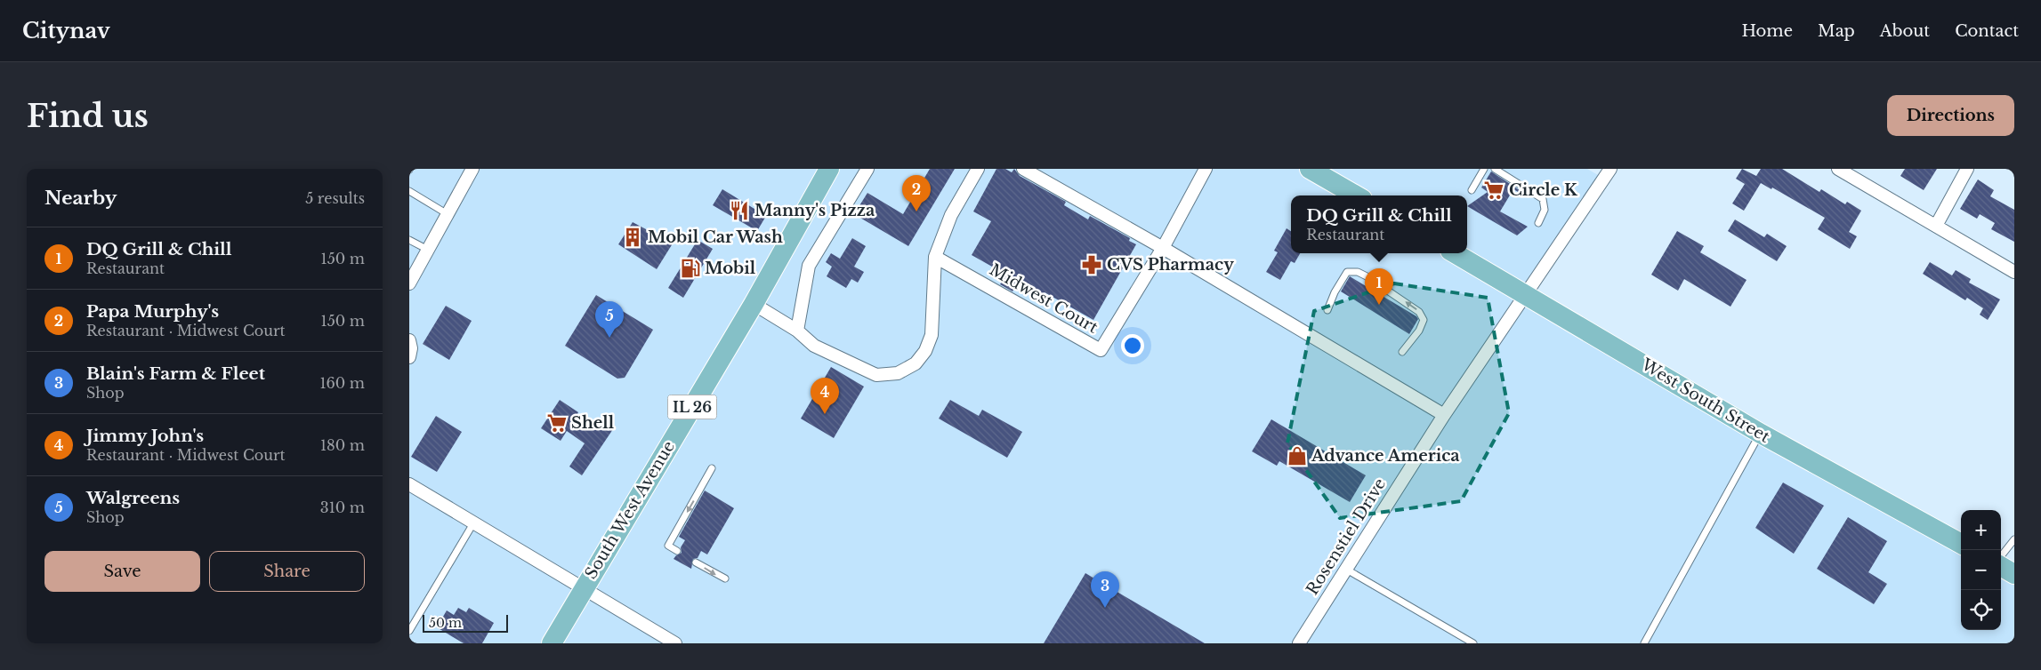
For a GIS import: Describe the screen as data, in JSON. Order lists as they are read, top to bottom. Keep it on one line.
{"streets":{"main road":["West South Street","IL 26","South West Avenue"],"street":["Midwest Court","Rosenstiel Drive"]},"crossings":[["West South Street","Rosenstiel Drive"]],"places":{"supermarket":["Circle K","Shell"],"restaurant":["Manny's Pizza"],"building":["Mobil Car Wash"],"pharmacy":["CVS Pharmacy"],"fuel station":["Mobil"],"shop":["Advance America"]},"scale_bar":"50 m","page":{"header":"Citynav","nav":["Home","Map","About","Contact"],"buttons":["Directions",["Save","Share"]],"title":"Find us","heading":["Nearby","5 results"],"pins":["2","1","5","4","3"],"popup":["DQ Grill & Chill","Restaurant"],"list":[{"mark":"1","name":"DQ Grill & Chill","note":"Restaurant","value":"150 m"},{"mark":"2","name":"Papa Murphy's","note":"Restaurant · Midwest Court","value":"150 m"},{"mark":"3","name":"Blain's Farm & Fleet","note":"Shop","value":"160 m"},{"mark":"4","name":"Jimmy John's","note":"Restaurant · Midwest Court","value":"180 m"},{"mark":"5","name":"Walgreens","note":"Shop","value":"310 m"}],"map_buttons":["+","−"],"scale":"50 m"}}
